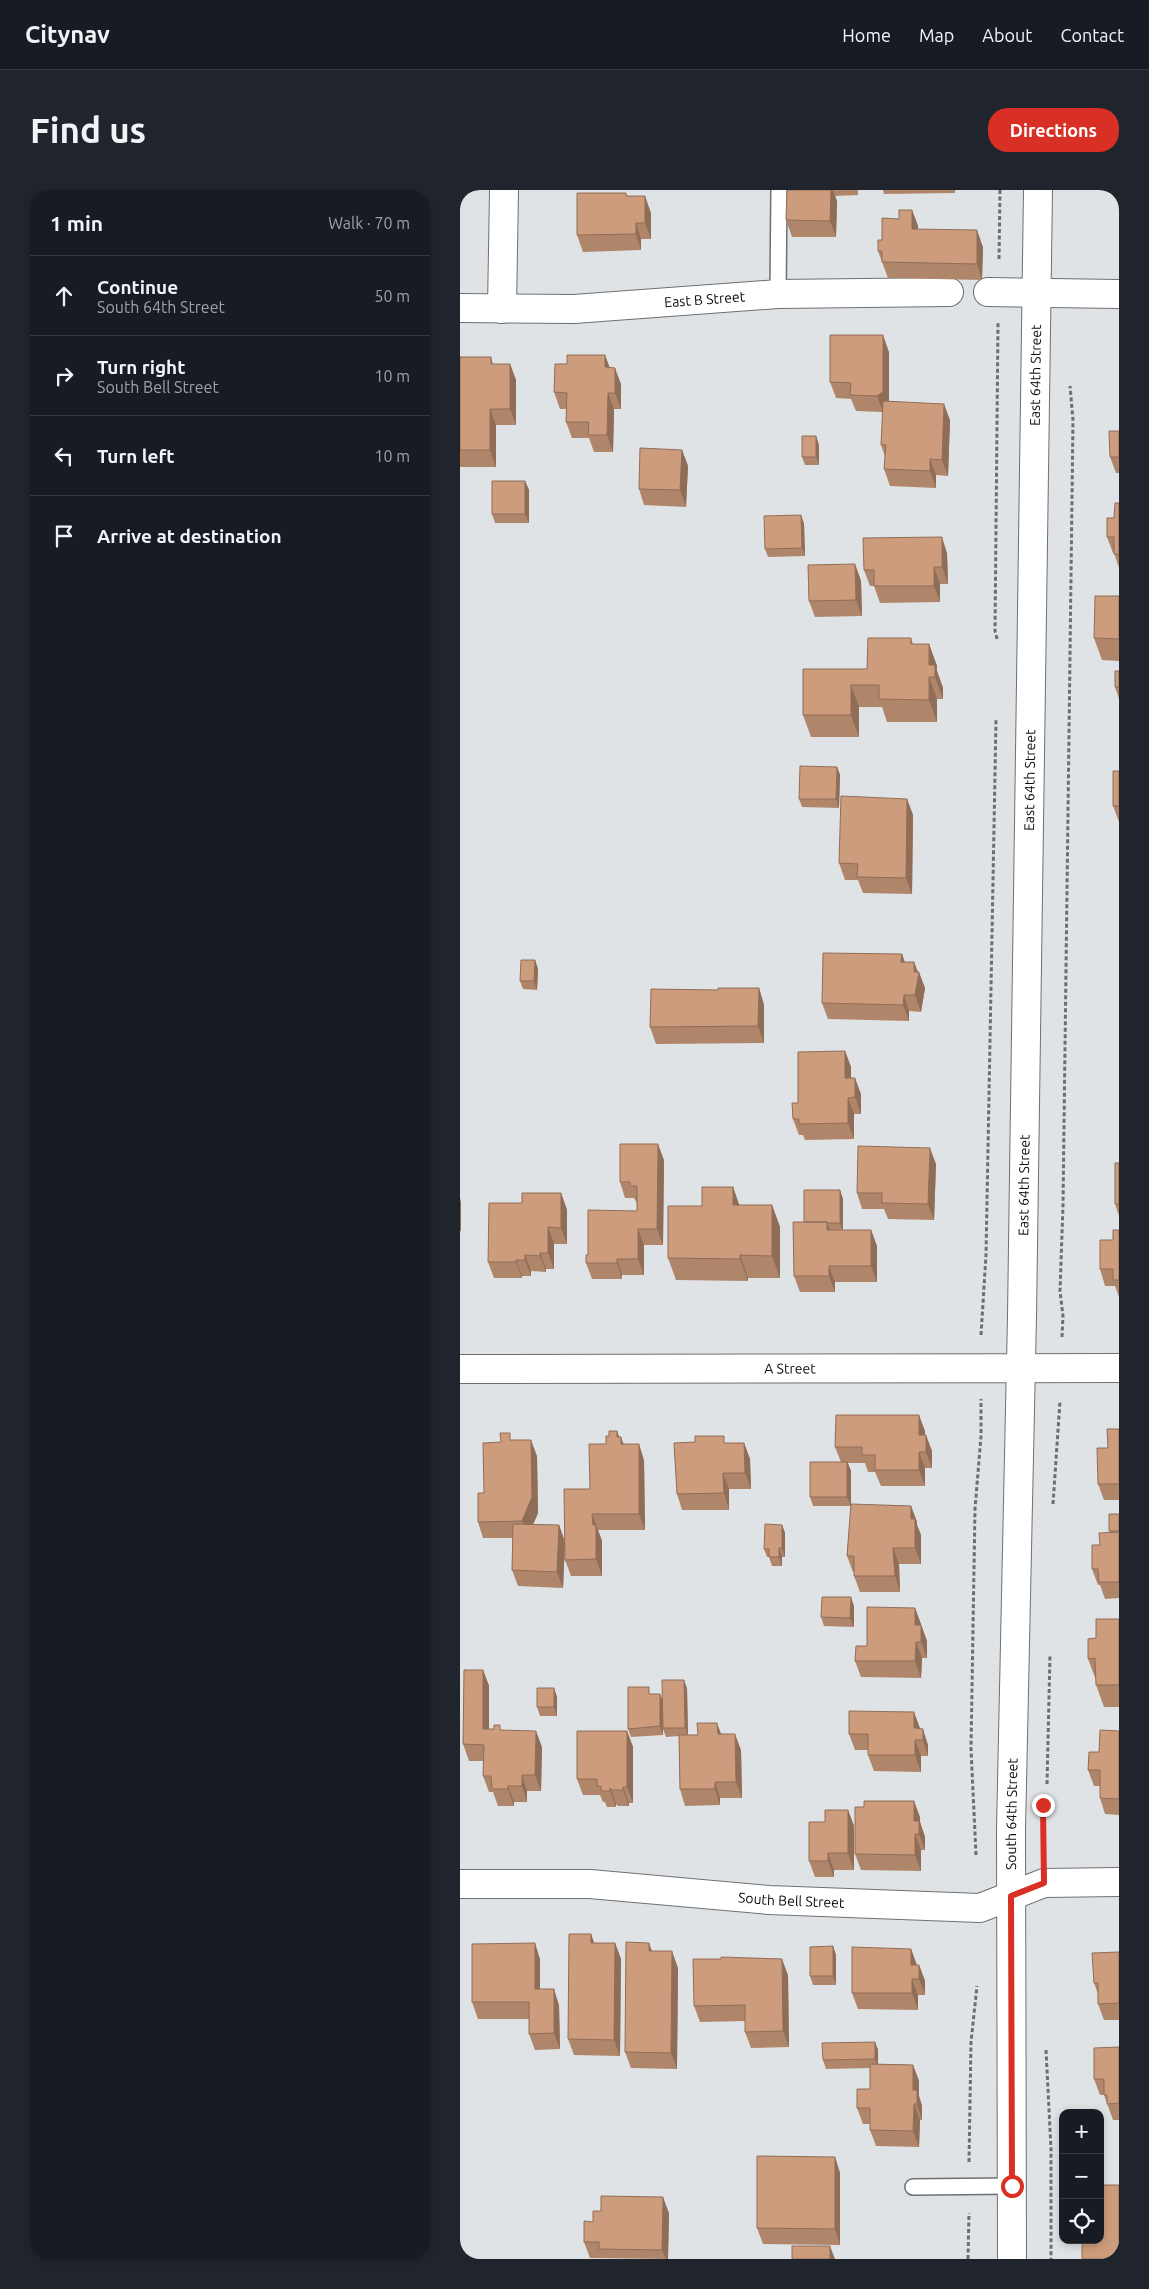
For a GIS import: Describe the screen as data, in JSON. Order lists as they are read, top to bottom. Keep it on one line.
{"streets":{"street":["East B Street","East 64th Street","A Street","South 64th Street","South Bell Street"]},"crossings":[["East 64th Street","A Street"],["East 64th Street","South 64th Street"],["A Street","South 64th Street"],["South 64th Street","South Bell Street"]],"page":{"header":"Citynav","nav":["Home","Map","About","Contact"],"buttons":"Directions","title":"Find us","heading":["1 min","Walk · 70 m"],"list":[["Continue","South 64th Street","50 m"],["Turn right","South Bell Street","10 m"],["Turn left","10 m"],"Arrive at destination"],"map_buttons":["+","−"]}}
